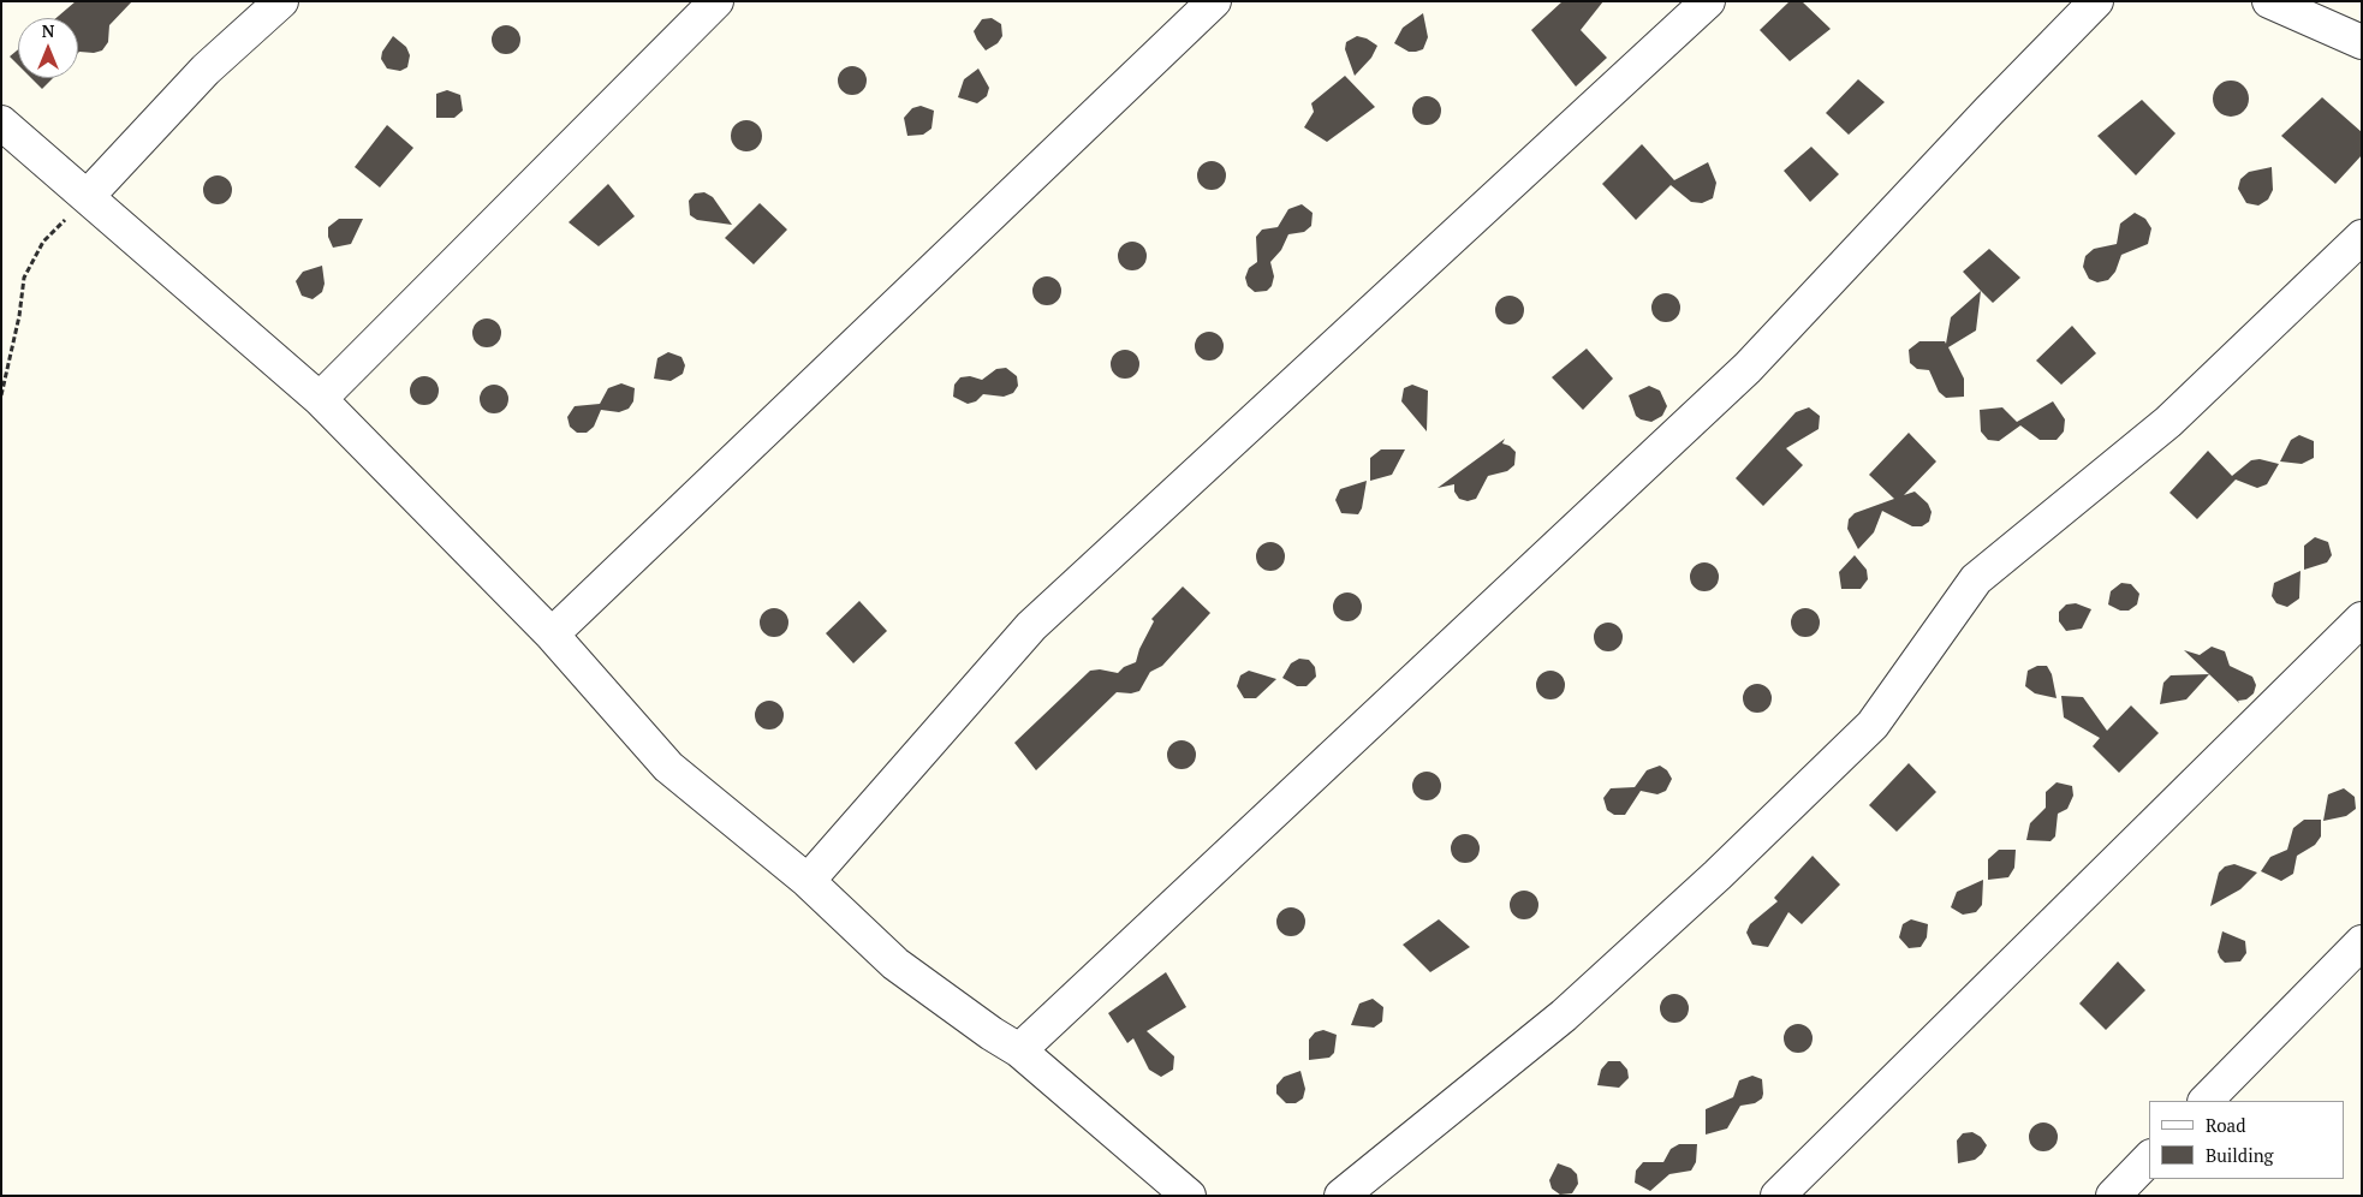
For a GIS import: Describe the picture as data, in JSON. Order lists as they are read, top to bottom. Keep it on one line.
{"legend":["Road","Building"],"north":"top"}
